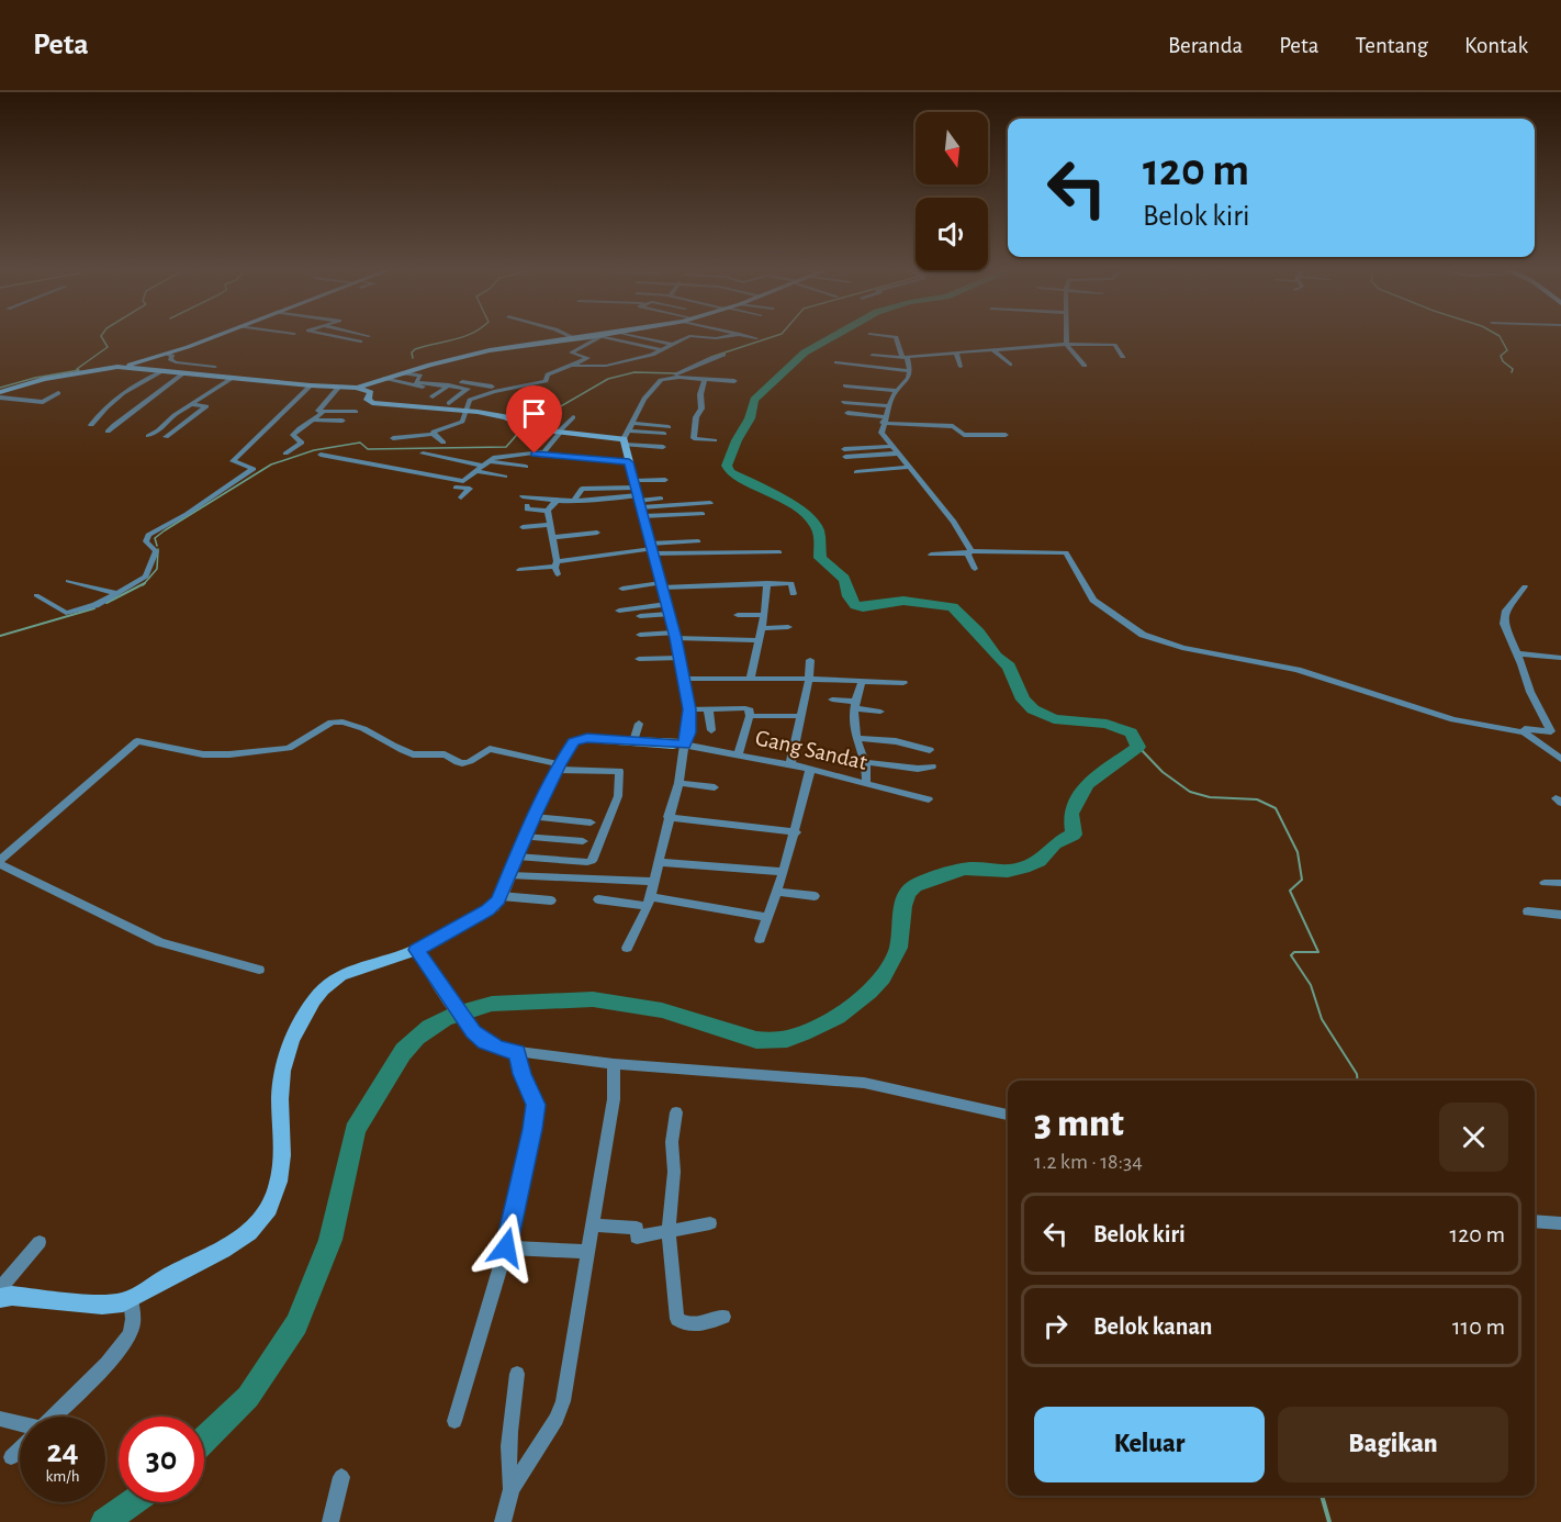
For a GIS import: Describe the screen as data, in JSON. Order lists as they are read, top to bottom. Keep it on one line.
{"streets":{"street":["Gang Sandat"]},"north":"bottom","page":{"header":"Peta","nav":["Beranda","Peta","Tentang","Kontak"],"turn":["120 m","Belok kiri"],"heading":["3 mnt","1.2 km · 18:34"],"list":[{"name":"Belok kiri","value":"120 m"},{"name":"Belok kanan","value":"110 m"}],"buttons":["Keluar","Bagikan"],"speed":"24 km/h","limit":"30"}}
